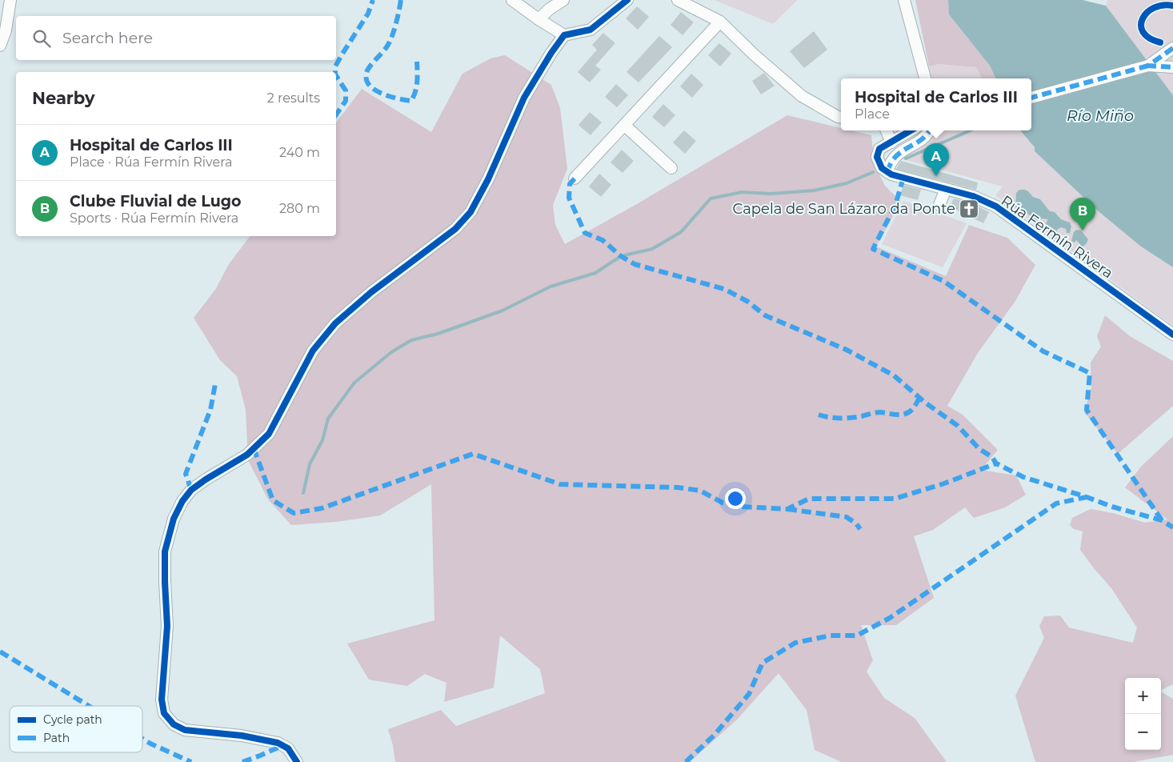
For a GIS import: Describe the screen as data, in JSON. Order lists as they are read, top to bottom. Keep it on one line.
{"streets":{"street":["Rúa Fermín Rivera"]},"water":["Río Miño"],"places":{"church":["Capela de San Lázaro da Ponte"]},"legend":["Cycle path","Path"],"page":{"search":"Search here","heading":["Nearby","2 results"],"popup":["Hospital de Carlos III","Place"],"list":[{"mark":"A","name":"Hospital de Carlos III","note":"Place · Rúa Fermín Rivera","value":"240 m"},{"mark":"B","name":"Clube Fluvial de Lugo","note":"Sports · Rúa Fermín Rivera","value":"280 m"}],"pins":["A","B"],"map_buttons":["+","−"]}}
